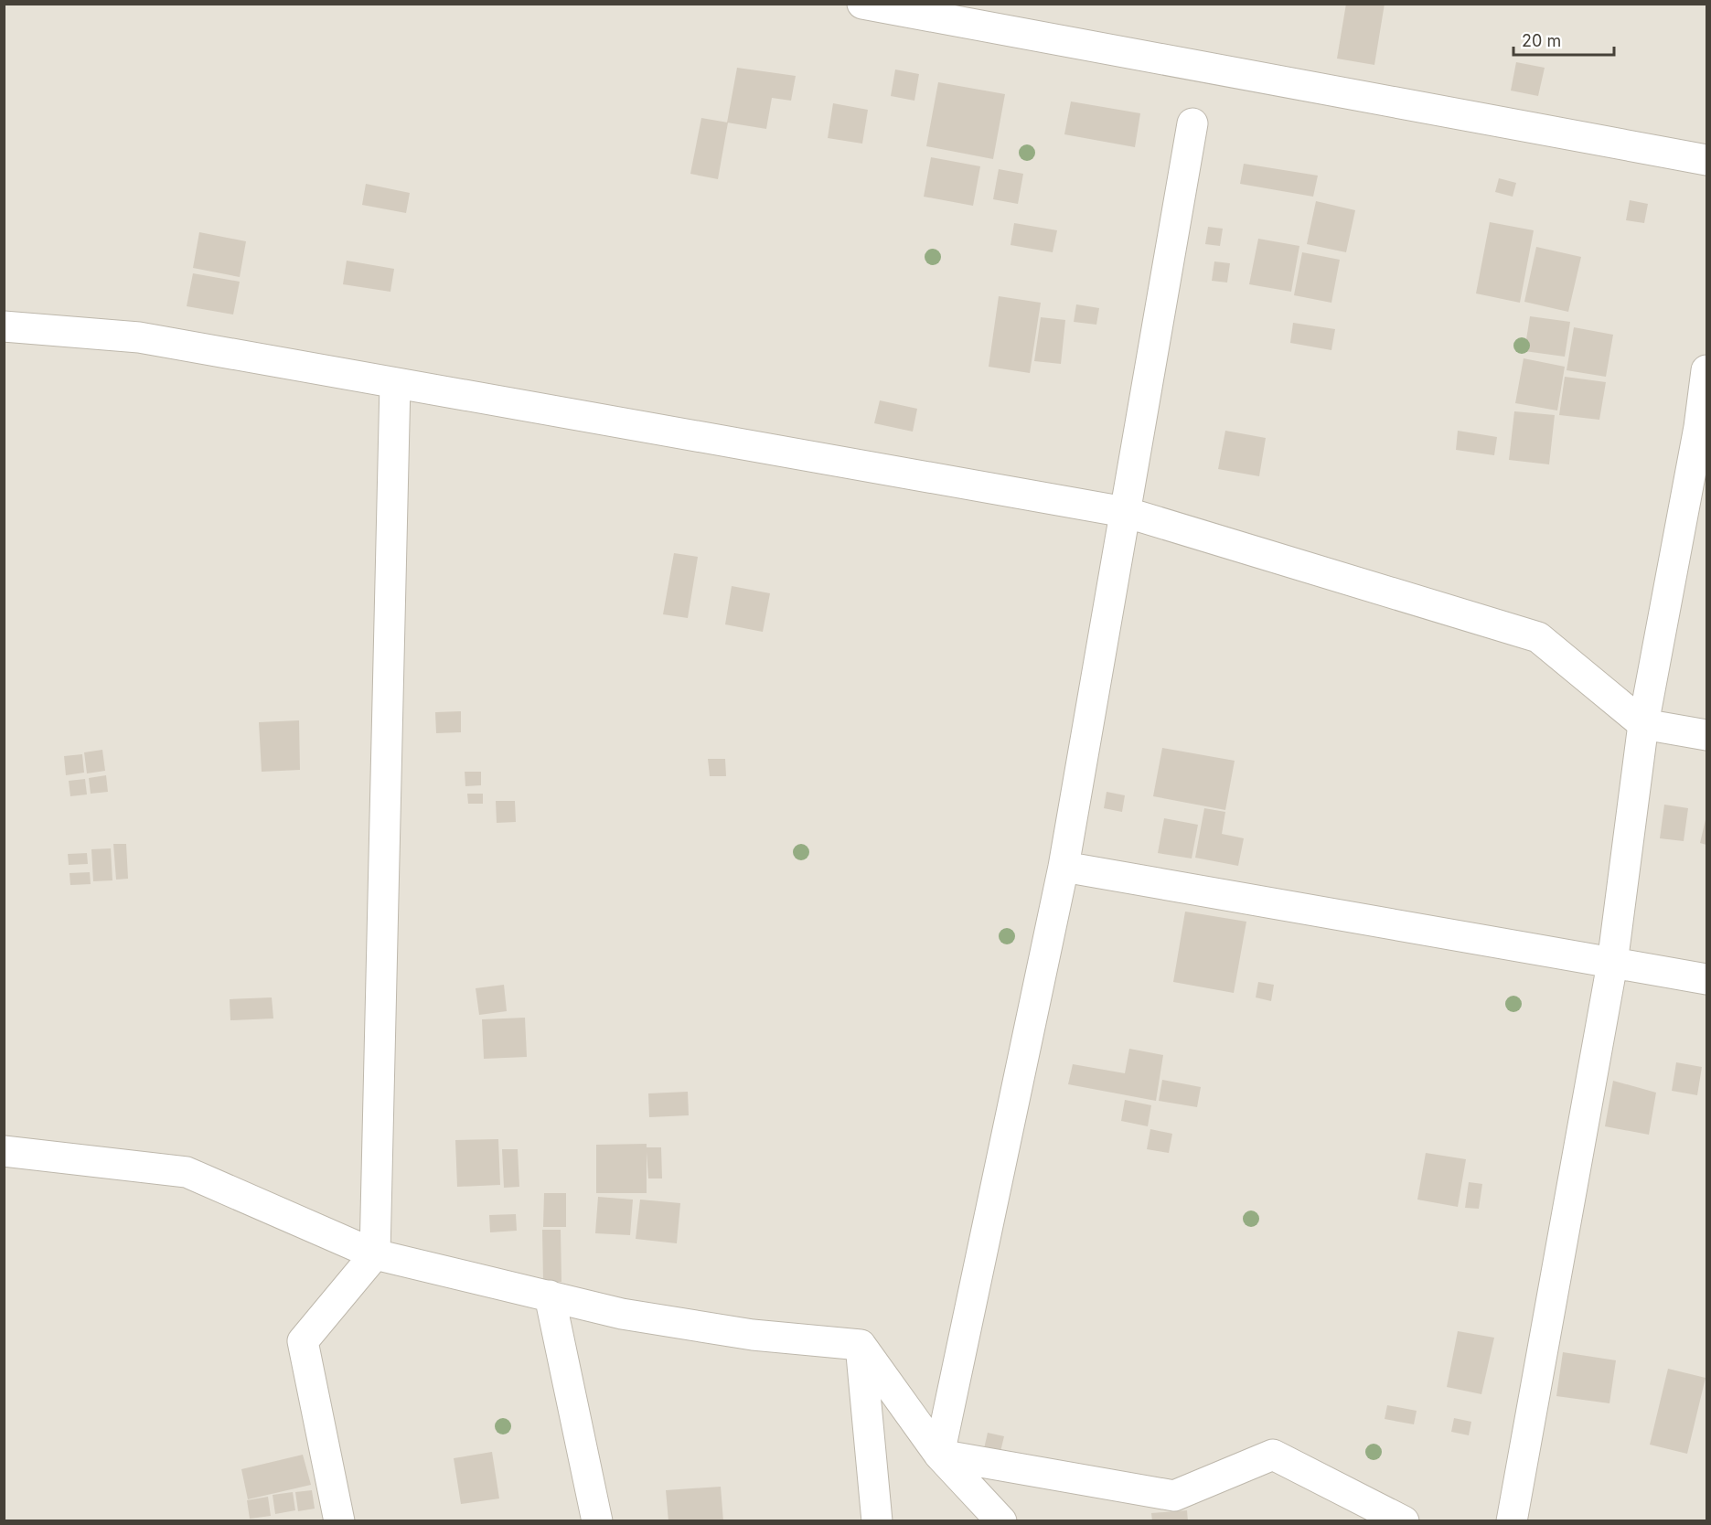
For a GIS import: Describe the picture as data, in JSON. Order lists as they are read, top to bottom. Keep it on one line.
{"scale_bar":"20 m"}
